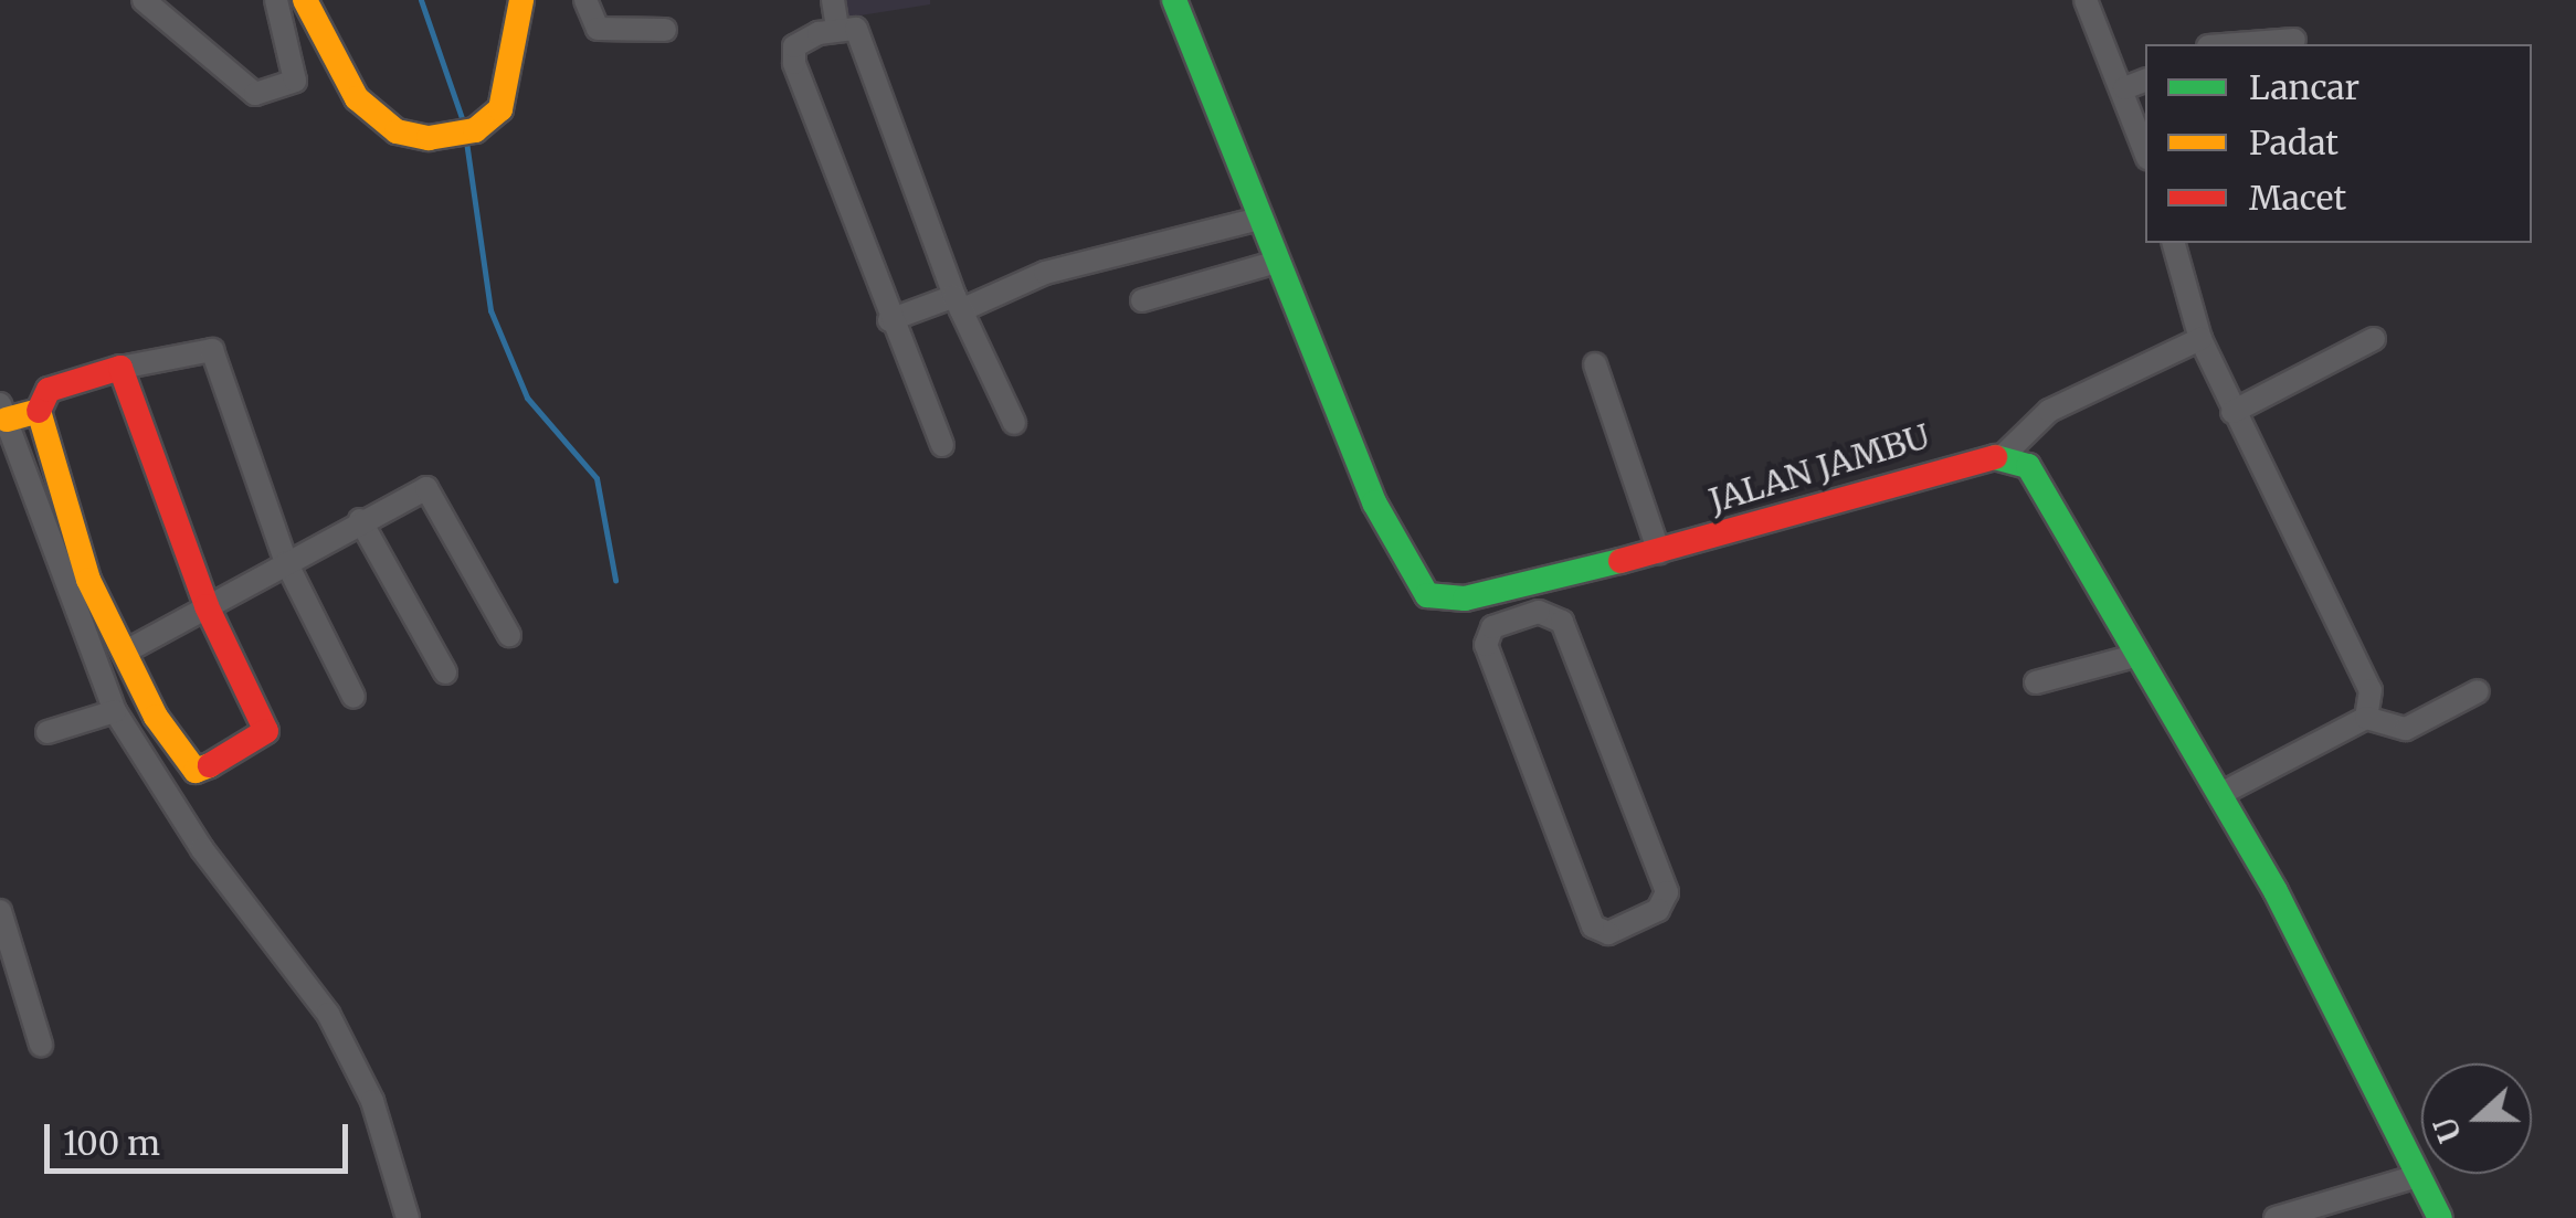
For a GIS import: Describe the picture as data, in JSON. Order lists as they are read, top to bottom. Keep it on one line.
{"streets":{"street":["JALAN JAMBU"]},"legend":["Lancar","Padat","Macet"],"scale_bar":"100 m","north":"left"}
